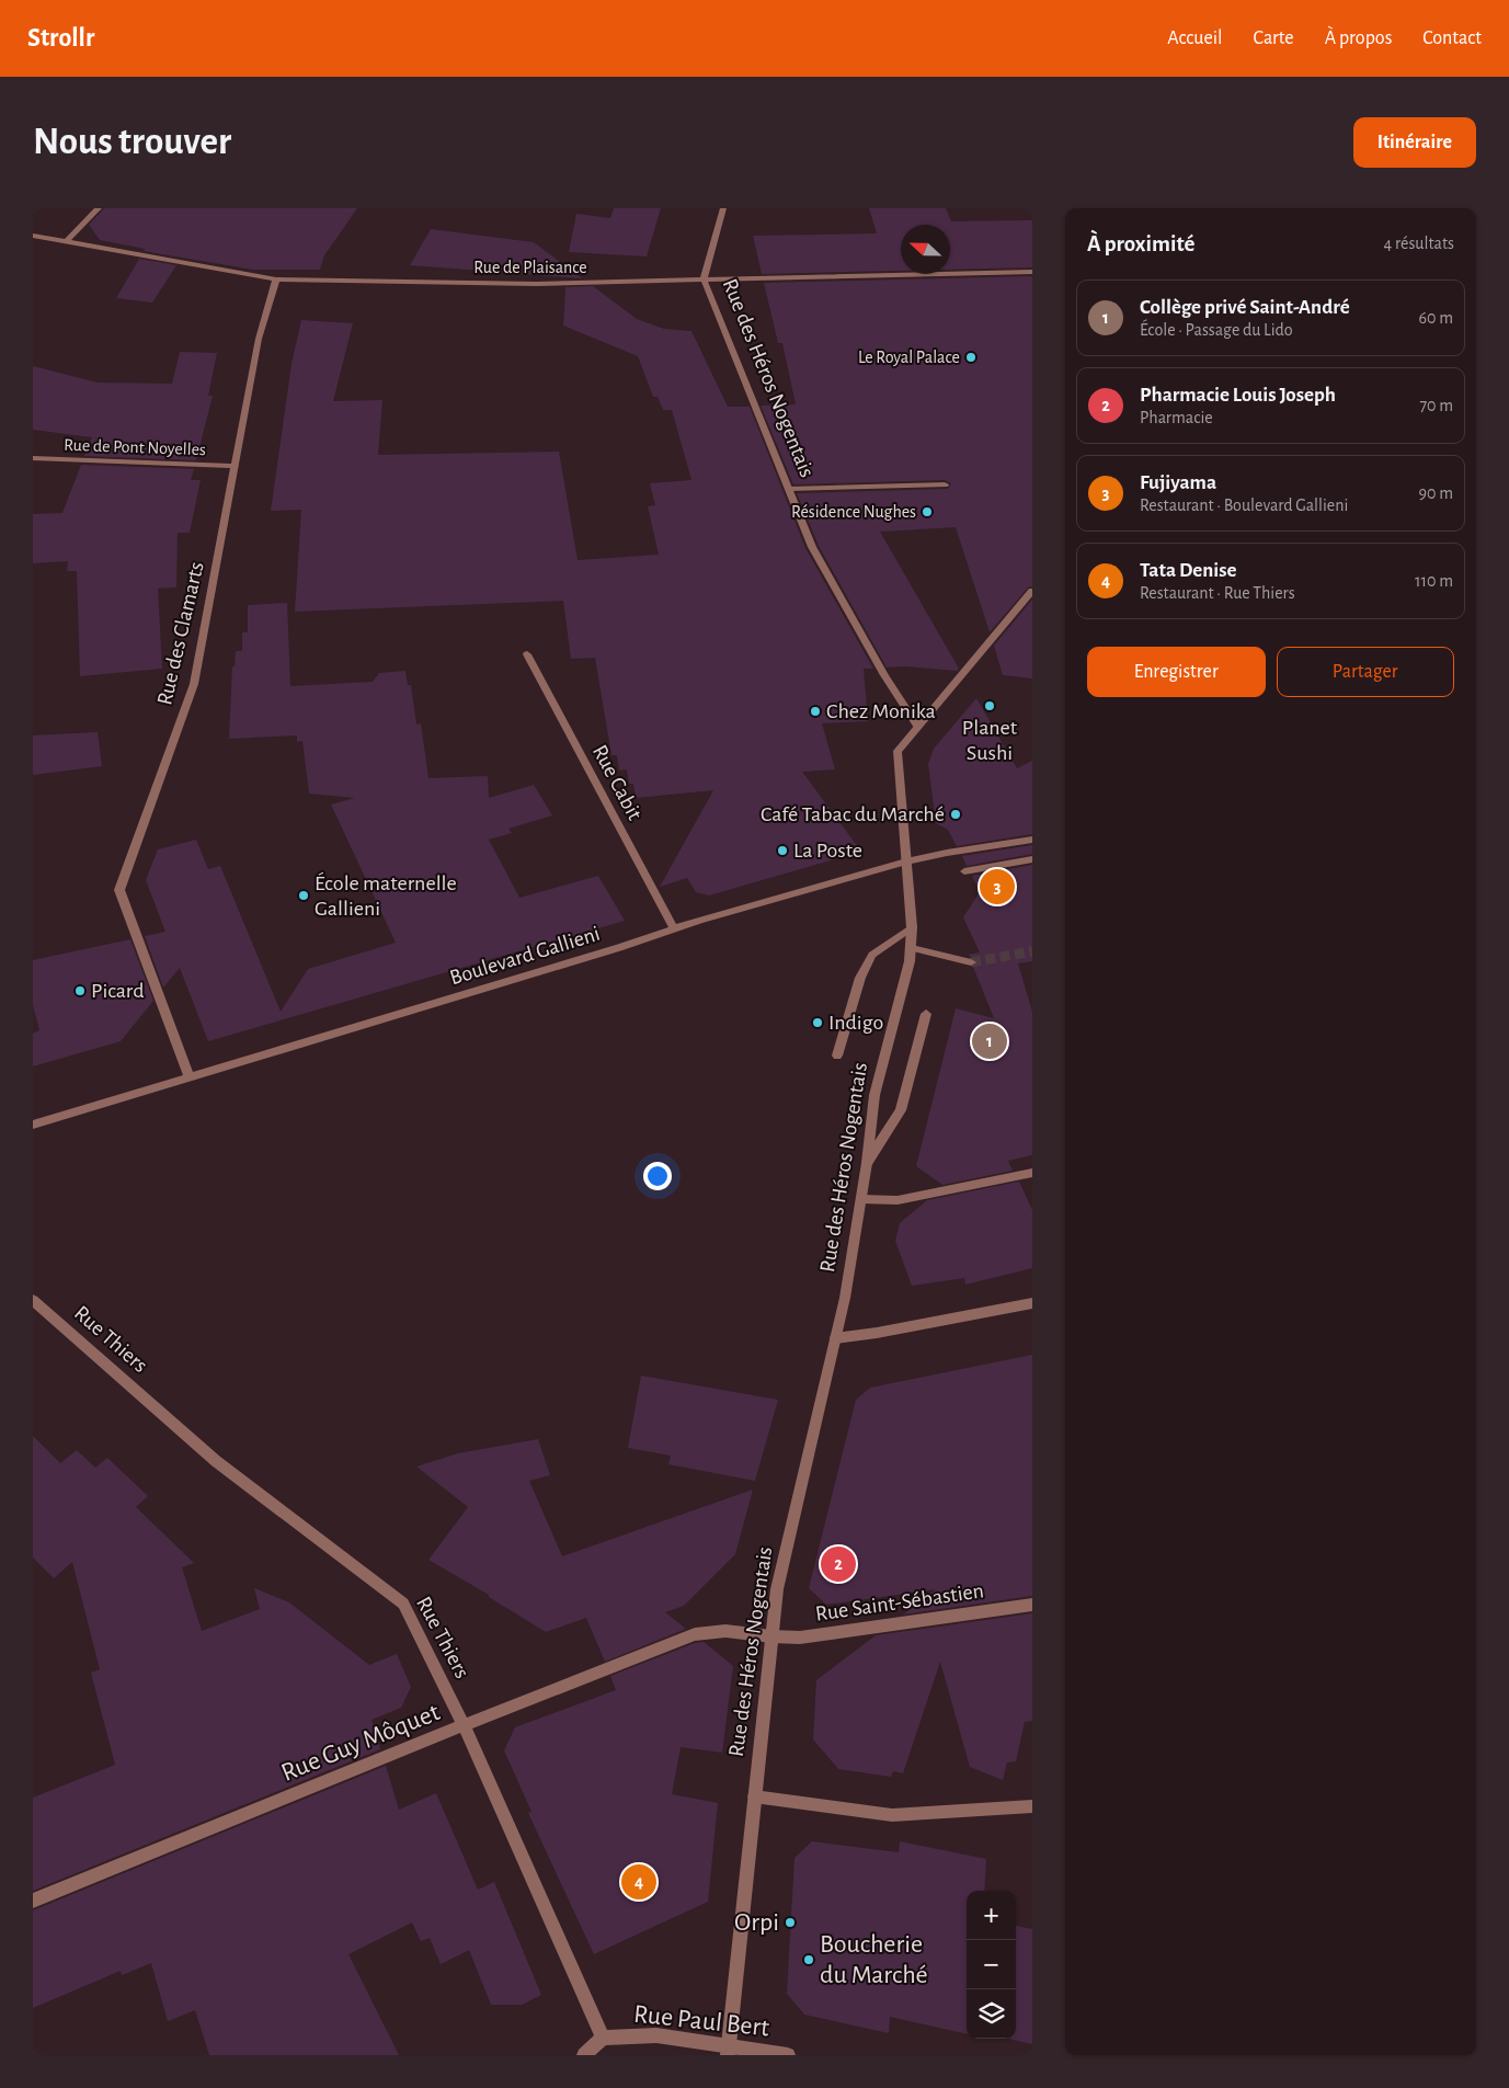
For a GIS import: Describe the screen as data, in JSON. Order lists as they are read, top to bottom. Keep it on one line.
{"streets":{"street":["Rue de Plaisance","Rue des Héros Nogentais","Rue de Pont Noyelles","Rue des Clamarts","Rue Cabit","Boulevard Gallieni","Rue Thiers","Rue Saint-Sébastien","Rue Guy Môquet","Rue Paul Bert"]},"crossings":[["Rue de Plaisance","Rue des Héros Nogentais"],["Rue de Plaisance","Rue des Clamarts"],["Rue des Héros Nogentais","Boulevard Gallieni"],["Rue des Héros Nogentais","Rue Saint-Sébastien"],["Rue des Héros Nogentais","Rue Guy Môquet"],["Rue des Héros Nogentais","Rue Paul Bert"],["Rue de Pont Noyelles","Rue des Clamarts"],["Rue des Clamarts","Boulevard Gallieni"],["Rue Cabit","Boulevard Gallieni"],["Rue Thiers","Rue Guy Môquet"],["Rue Thiers","Rue Paul Bert"],["Rue Saint-Sébastien","Rue Guy Môquet"]],"places":["Le Royal Palace","Résidence Nughes","Planet Sushi","Chez Monika","Café Tabac du Marché","La Poste","École maternelle Gallieni","Picard","Indigo","Orpi","Boucherie du Marché"],"north":"left","page":{"header":"Strollr","nav":["Accueil","Carte","À propos","Contact"],"buttons":["Itinéraire",["Enregistrer","Partager"]],"title":"Nous trouver","heading":["À proximité","4 résultats"],"list":[{"mark":"1","name":"Collège privé Saint-André","note":"École · Passage du Lido","value":"60 m"},{"mark":"2","name":"Pharmacie Louis Joseph","note":"Pharmacie","value":"70 m"},{"mark":"3","name":"Fujiyama","note":"Restaurant · Boulevard Gallieni","value":"90 m"},{"mark":"4","name":"Tata Denise","note":"Restaurant · Rue Thiers","value":"110 m"}],"pins":["3","1","2","4"],"map_buttons":["+","−"]}}
